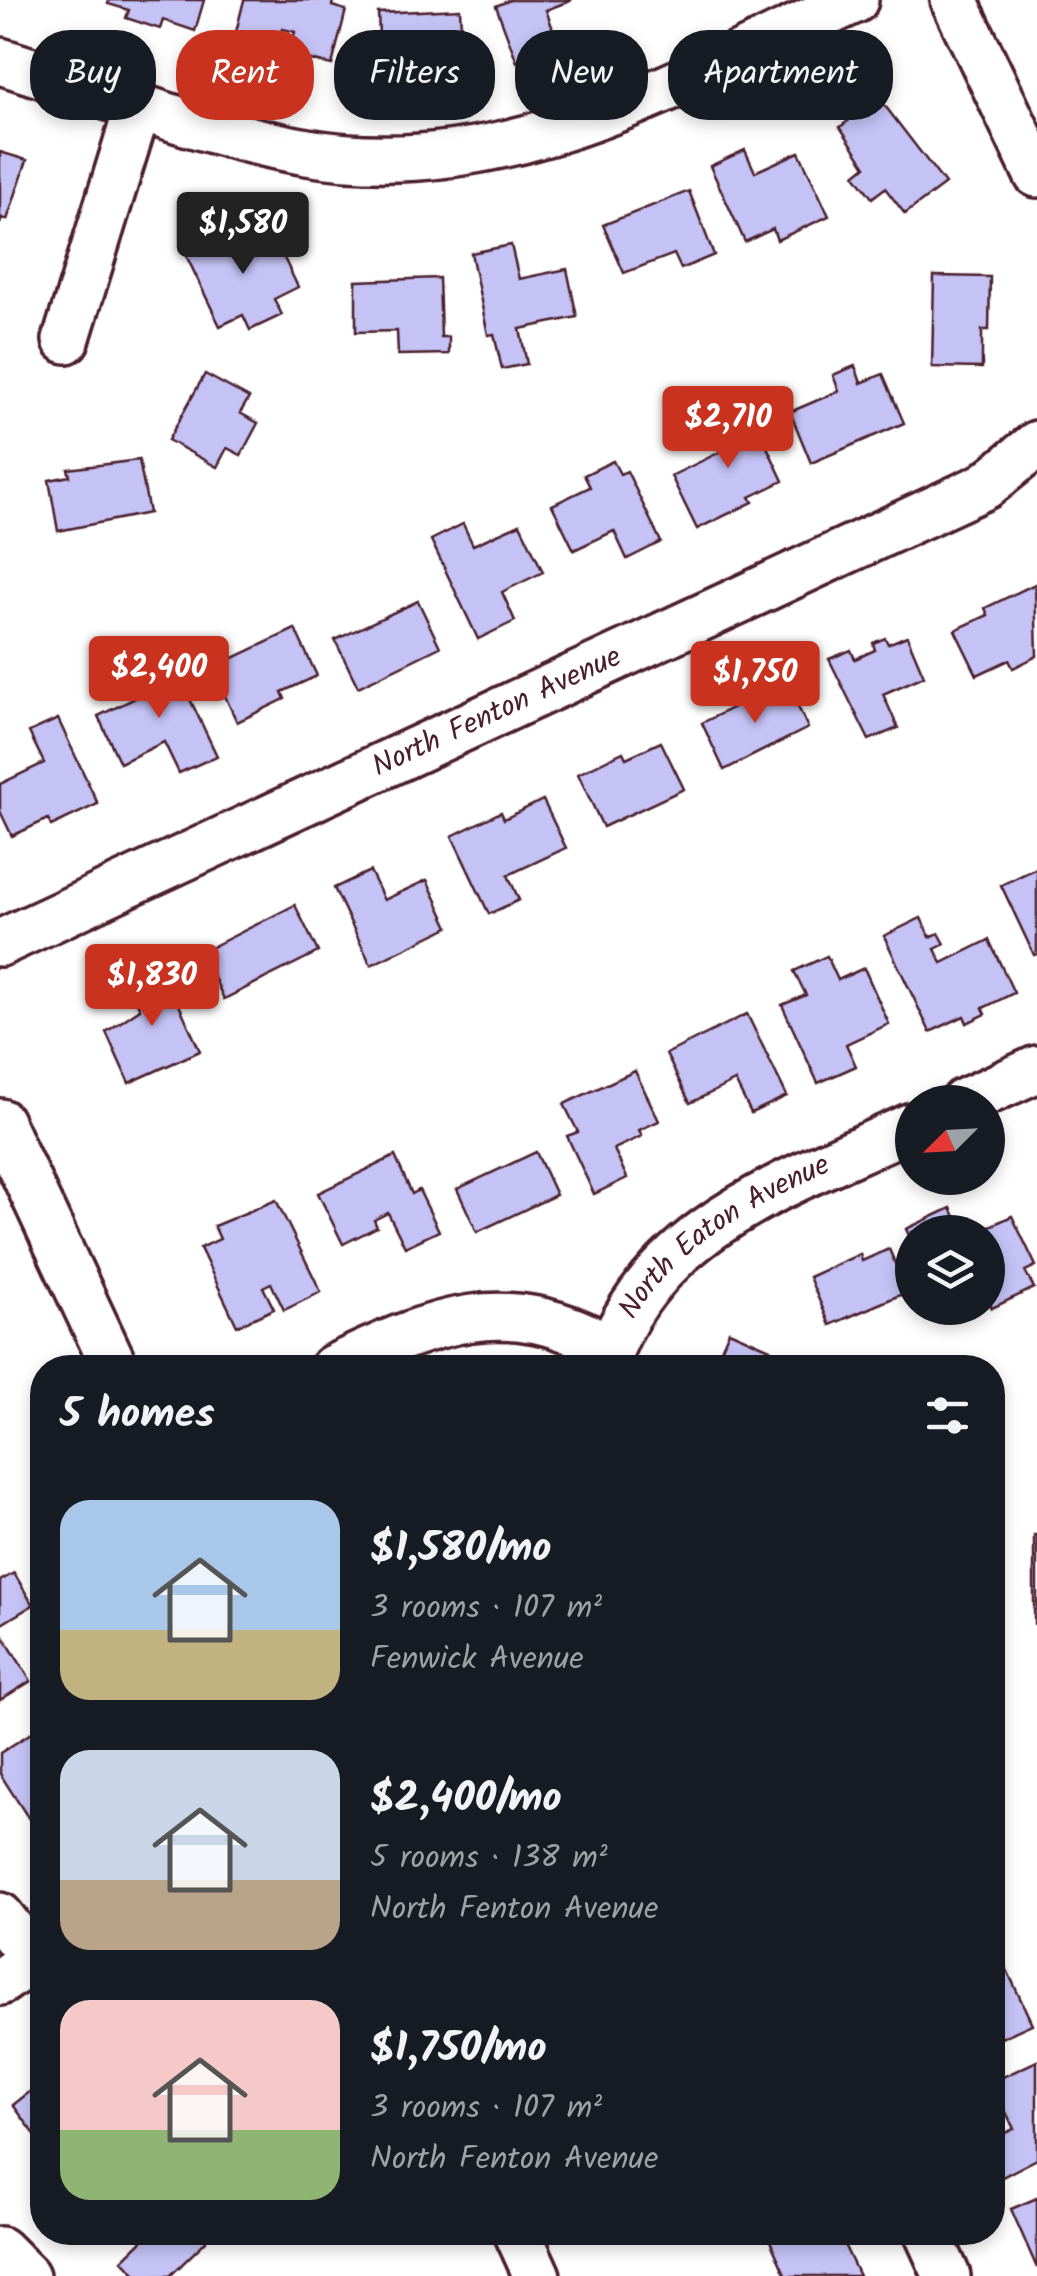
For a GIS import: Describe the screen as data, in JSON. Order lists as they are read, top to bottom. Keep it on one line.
{"streets":{"street":["North Fenton Avenue","North Eaton Avenue"]},"north":"bottom left","page":{"chip":["Buy","Rent","Filters","New","Apartment"],"price":["$1,580","$2,710","$2,400","$1,750","$1,830"],"heading":"5 homes","list":[{"name":"$1,580/mo","note":"3 rooms · 107 m² · Fenwick Avenue"},{"name":"$2,400/mo","note":"5 rooms · 138 m² · North Fenton Avenue"},{"name":"$1,750/mo","note":"3 rooms · 107 m² · North Fenton Avenue"}]}}
